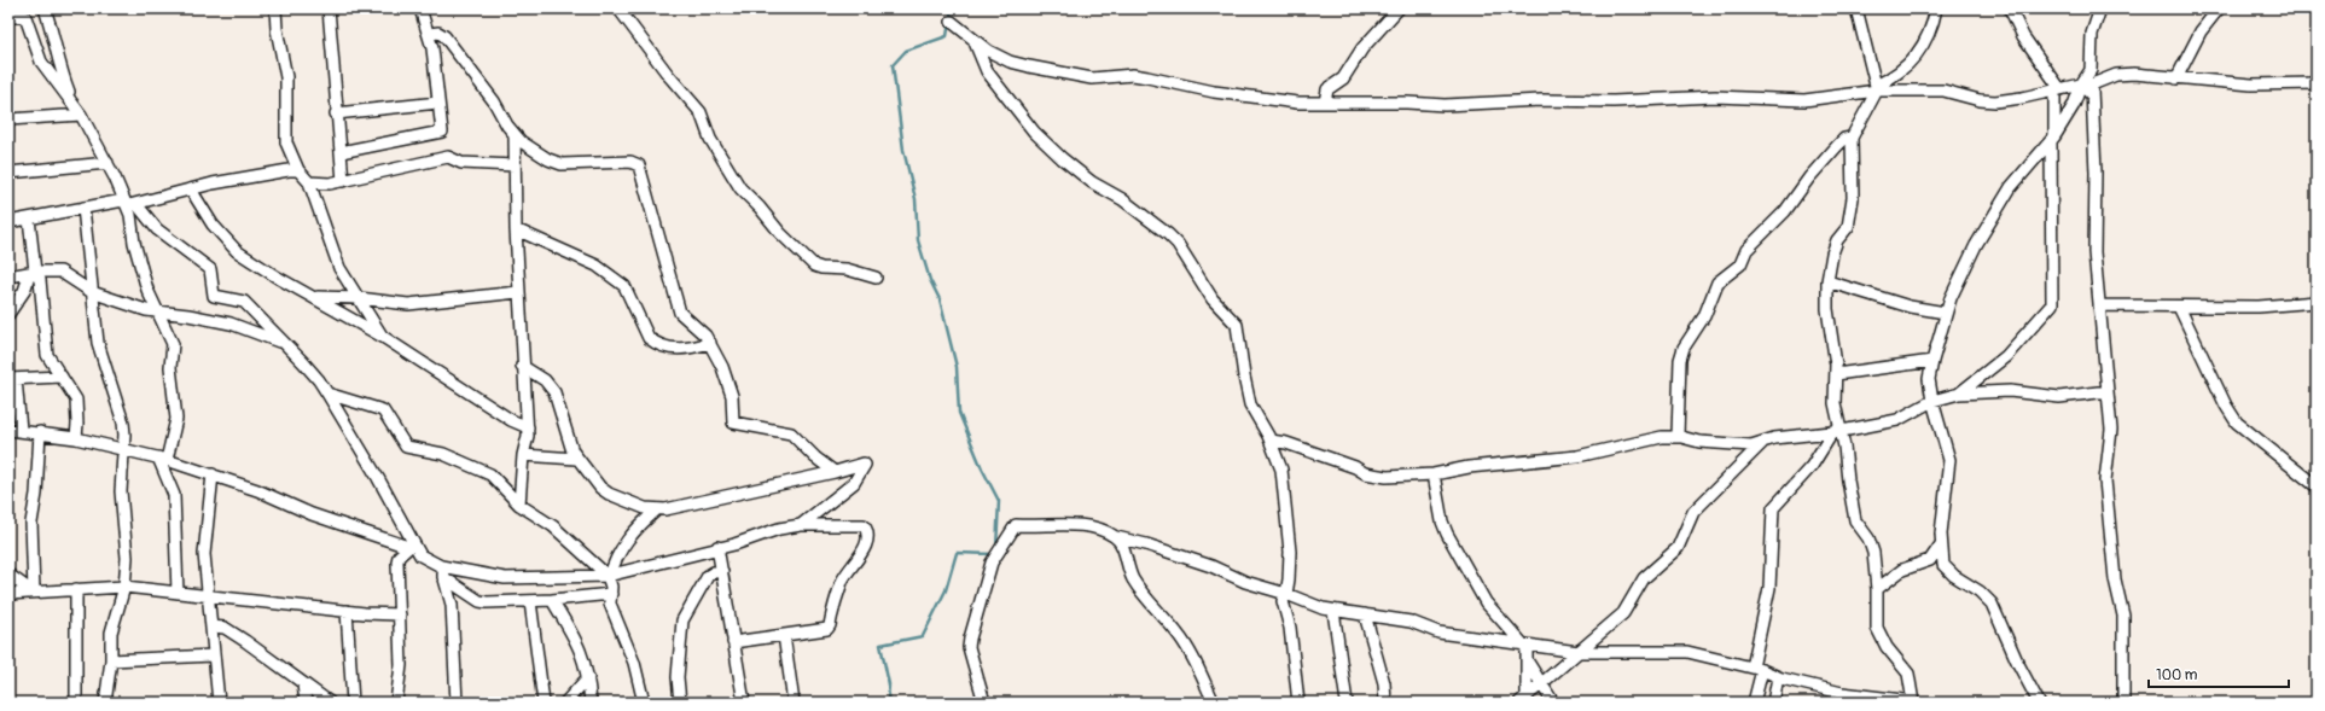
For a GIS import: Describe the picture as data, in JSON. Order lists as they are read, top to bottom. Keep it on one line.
{"scale_bar":"100 m"}
